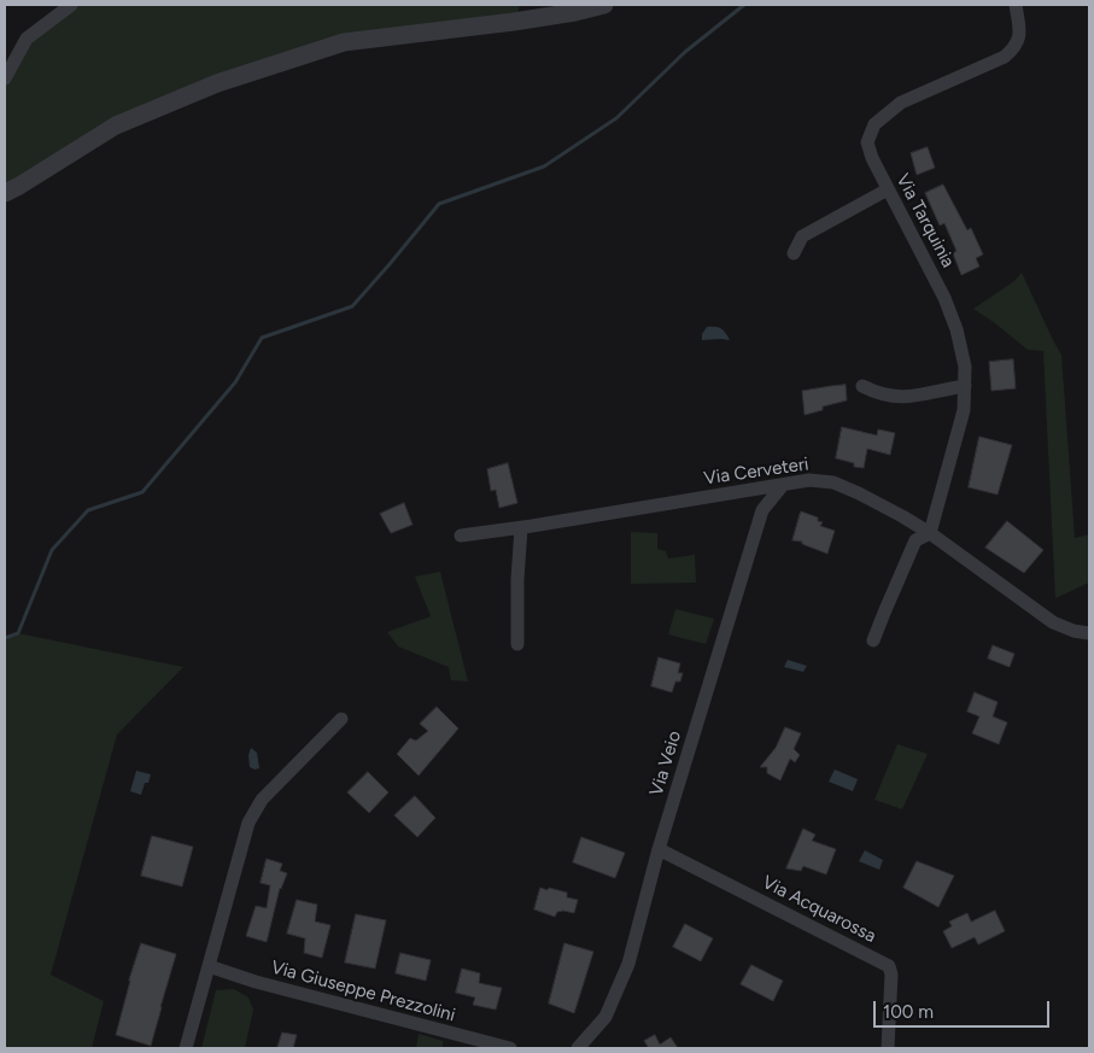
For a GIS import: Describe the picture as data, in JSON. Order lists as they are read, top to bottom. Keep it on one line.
{"streets":{"street":["Via Tarquinia","Via Cerveteri","Via Veio","Via Acquarossa","Via Giuseppe Prezzolini"]},"crossings":[["Via Tarquinia","Via Cerveteri"],["Via Cerveteri","Via Veio"],["Via Veio","Via Acquarossa"]],"scale_bar":"100 m"}
